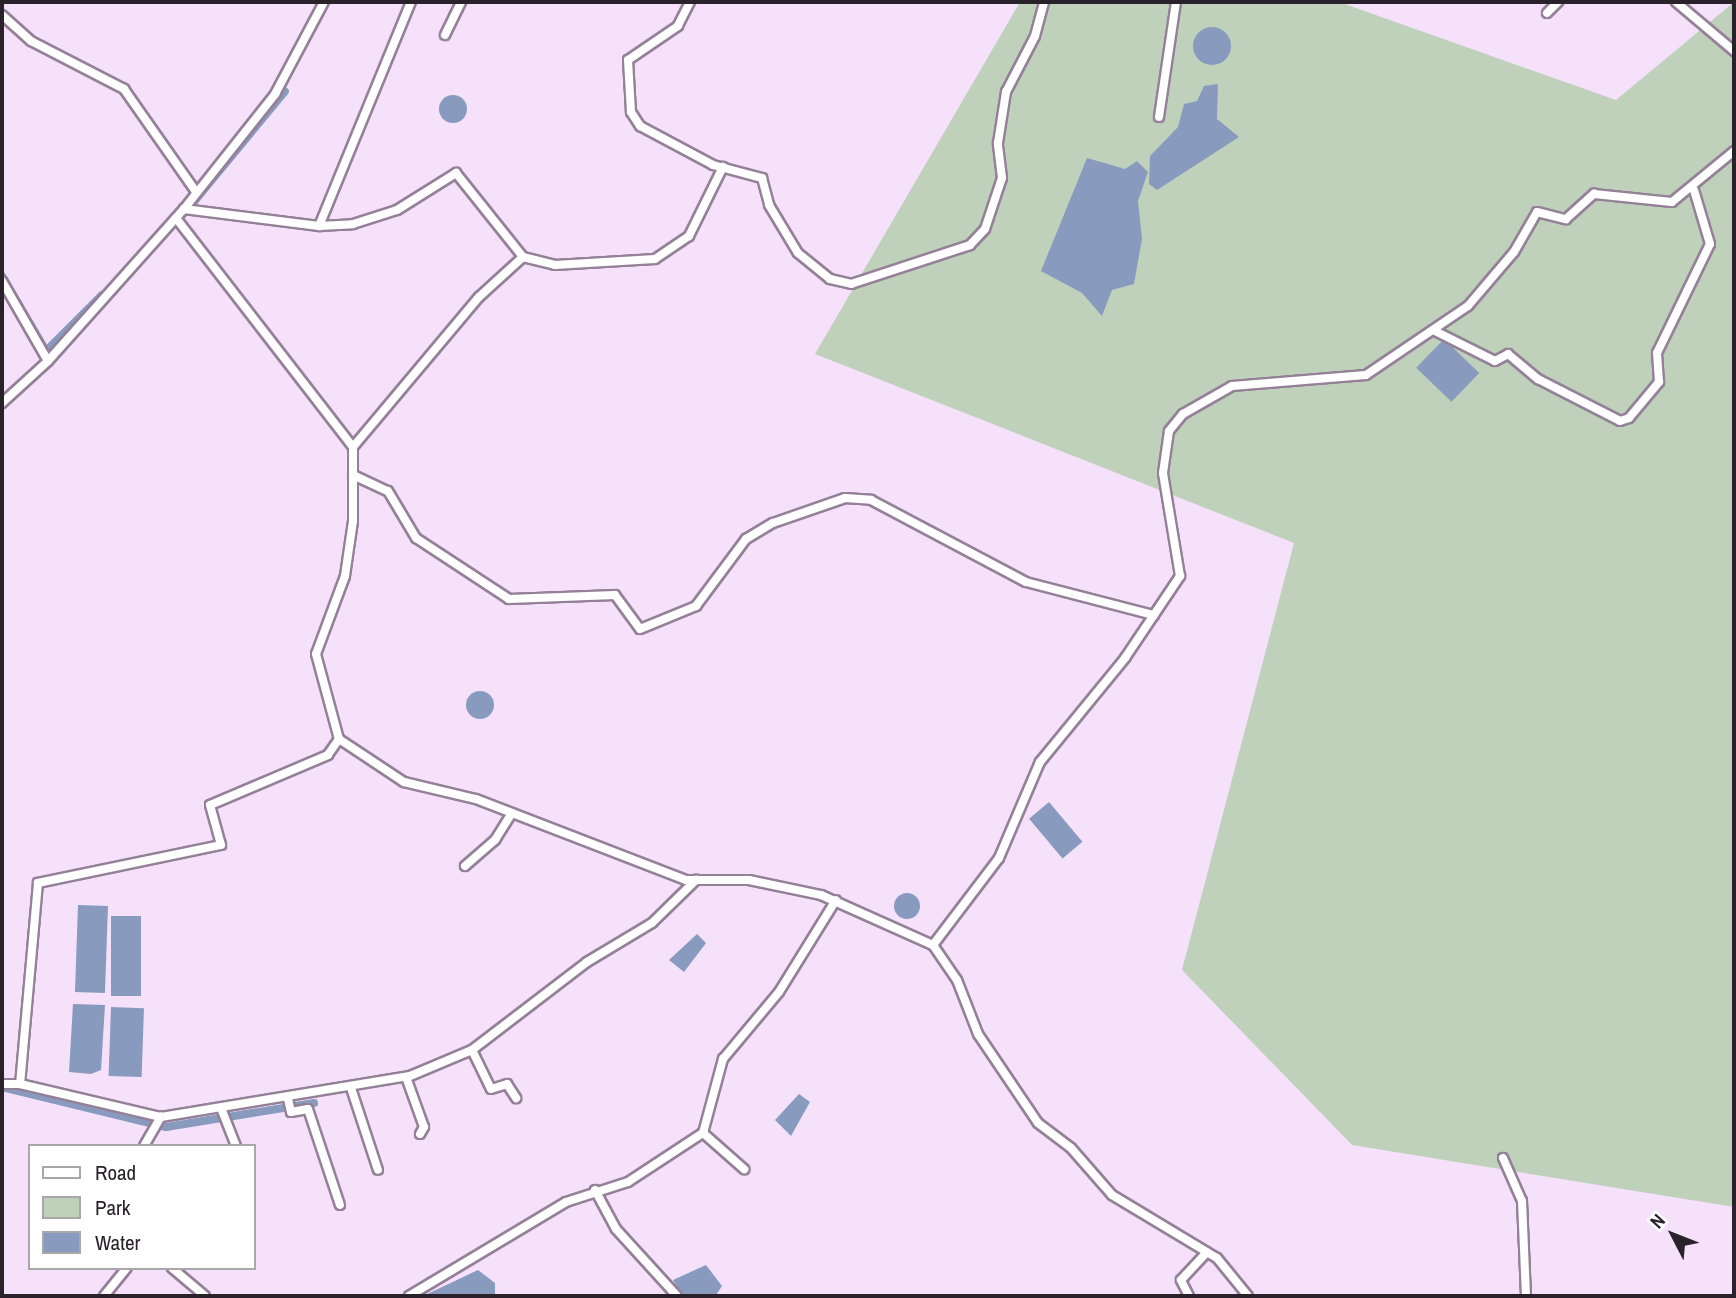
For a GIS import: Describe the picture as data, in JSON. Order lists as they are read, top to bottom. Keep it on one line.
{"legend":["Road","Park","Water"],"north":"top left"}
